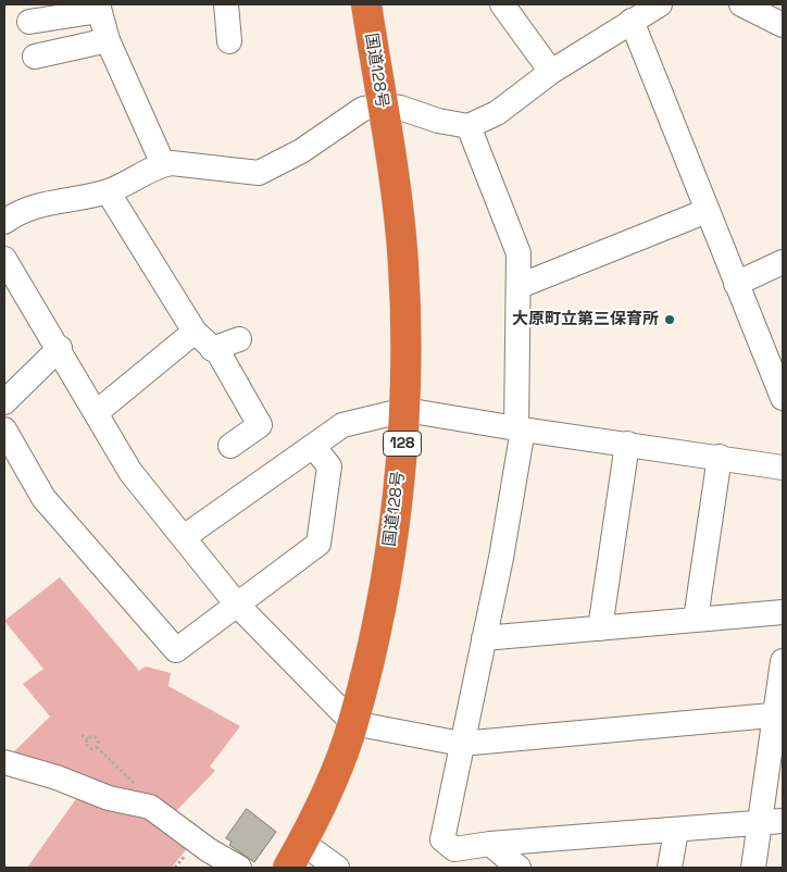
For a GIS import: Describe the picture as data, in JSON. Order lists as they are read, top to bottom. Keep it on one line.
{"streets":{"highway":["国道128号","128"]},"places":["大原町立第三保育所"]}
